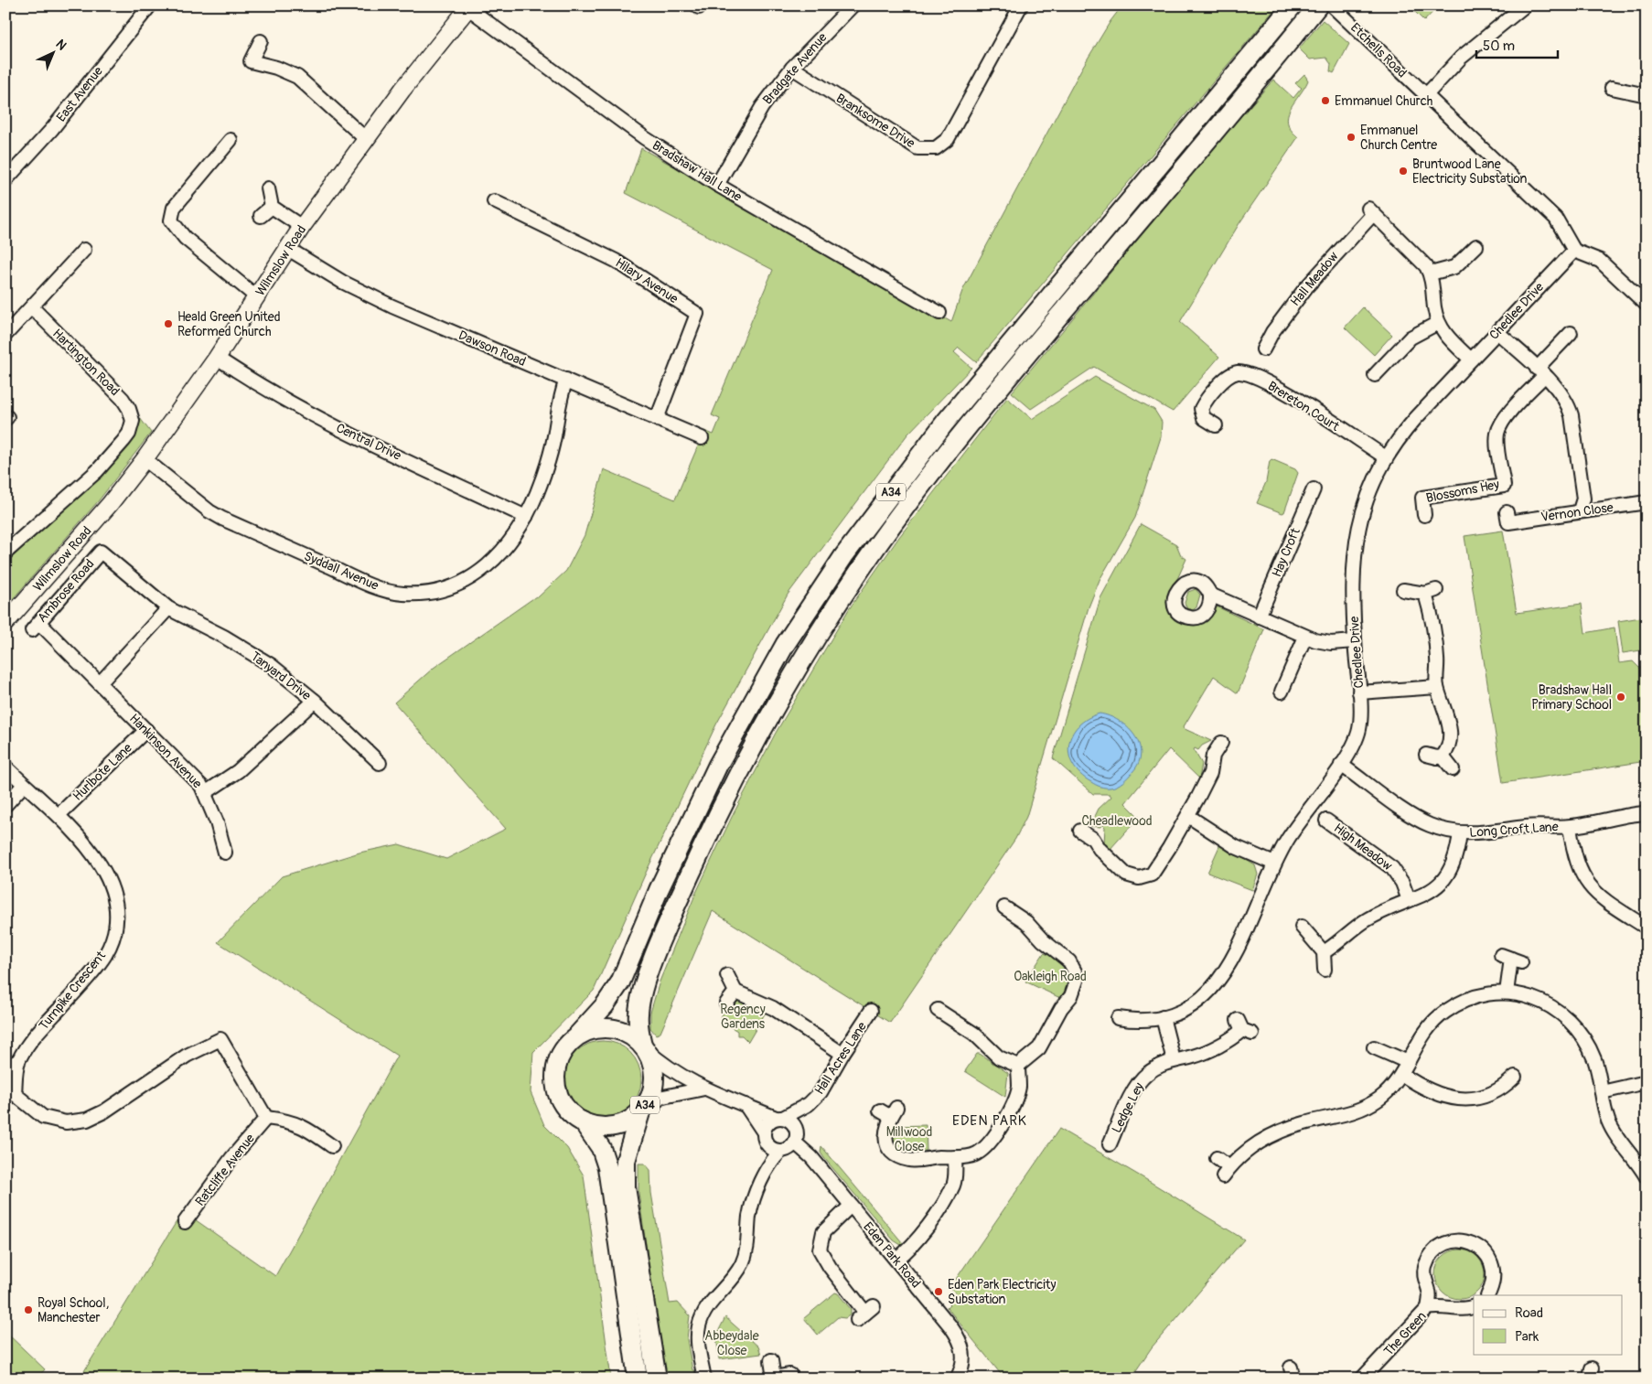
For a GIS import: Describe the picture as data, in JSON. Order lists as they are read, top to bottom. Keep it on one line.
{"streets":{"highway":["A34"],"main road":["Wilmslow Road"],"street":["Etchells Road","Bradgate Avenue","East Avenue","Branksome Drive","Bradshaw Hall Lane","Hall Meadow","Hilary Avenue","Chedlee Drive","Dawson Road","Hartington Road","Brereton Court","Central Drive","Blossoms Hey","Vernon Close","Hay Croft","Syddall Avenue","Ambrose Road","Tanyard Drive","Hankinson Avenue","Hurlbote Lane","Long Croft Lane","High Meadow","Turnpike Crescent","Hall Acres Lane","Ledge Ley","Ratcliffe Avenue","Eden Park Road","The Green"]},"crossings":[["Etchells Road","Chedlee Drive"],["Bradgate Avenue","Branksome Drive"],["Bradgate Avenue","Bradshaw Hall Lane"],["Bradshaw Hall Lane","Wilmslow Road"],["Wilmslow Road","Dawson Road"],["Wilmslow Road","Central Drive"],["Wilmslow Road","Syddall Avenue"],["Hall Meadow","Chedlee Drive"],["Hilary Avenue","Dawson Road"],["Chedlee Drive","Brereton Court"],["Chedlee Drive","Long Croft Lane"],["Dawson Road","Syddall Avenue"],["Central Drive","Syddall Avenue"],["Ambrose Road","Tanyard Drive"],["Ambrose Road","Hankinson Avenue"],["Hankinson Avenue","Hurlbote Lane"],["Hurlbote Lane","Turnpike Crescent"],["Turnpike Crescent","Ratcliffe Avenue"],["Hall Acres Lane","Eden Park Road"]],"districts":["EDEN PARK"],"parks":["Cheadlewood","Oakleigh Road","Regency Gardens","Millwood Close","Abbeydale Close"],"places":["Emmanuel Church","Emmanuel Church Centre","Bruntwood Lane Electricity Substation","Heald Green United Reformed Church","Bradshaw Hall Primary School","Eden Park Electricity Substation","Royal School, Manchester"],"legend":["Road","Park"],"scale_bar":"50 m","north":"top right"}
